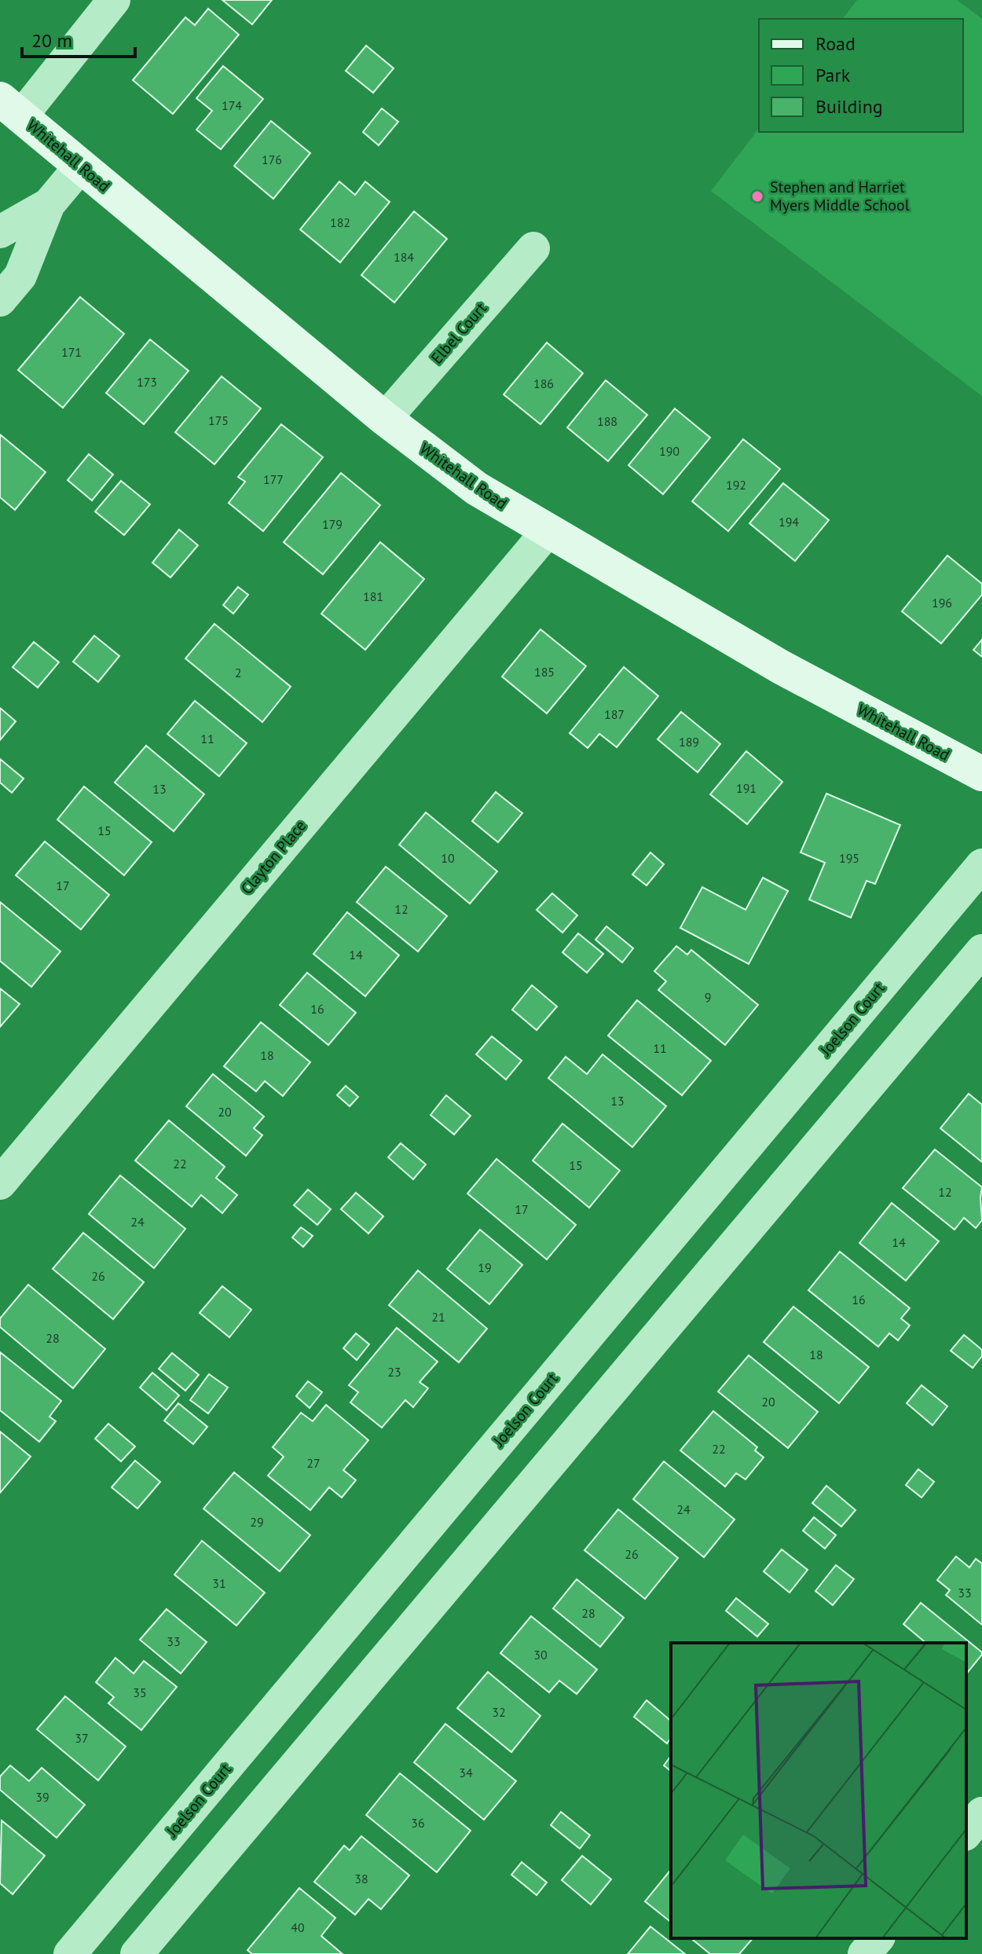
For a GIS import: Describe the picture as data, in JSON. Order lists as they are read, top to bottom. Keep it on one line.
{"streets":{"street":["Whitehall Road","Elbel Court","Clayton Place","Joelson Court"]},"crossings":[["Whitehall Road","Elbel Court"],["Whitehall Road","Clayton Place"]],"places":["Stephen and Harriet Myers Middle School"],"house_numbers":["174","176","182","184","171","173","186","175","188","190","177","192","194","179","181","196","185","2","187","11","189","191","13","15","10","195","17","12","14","9","16","11","18","13","20","22","15","12","17","24","14","19","26","16","21","28","18","23","20","22","27","24","29","26","31","33","28","33","30","35","32","37","34","39","36","38","40"],"legend":["Road","Park","Building"],"scale_bar":"20 m"}
